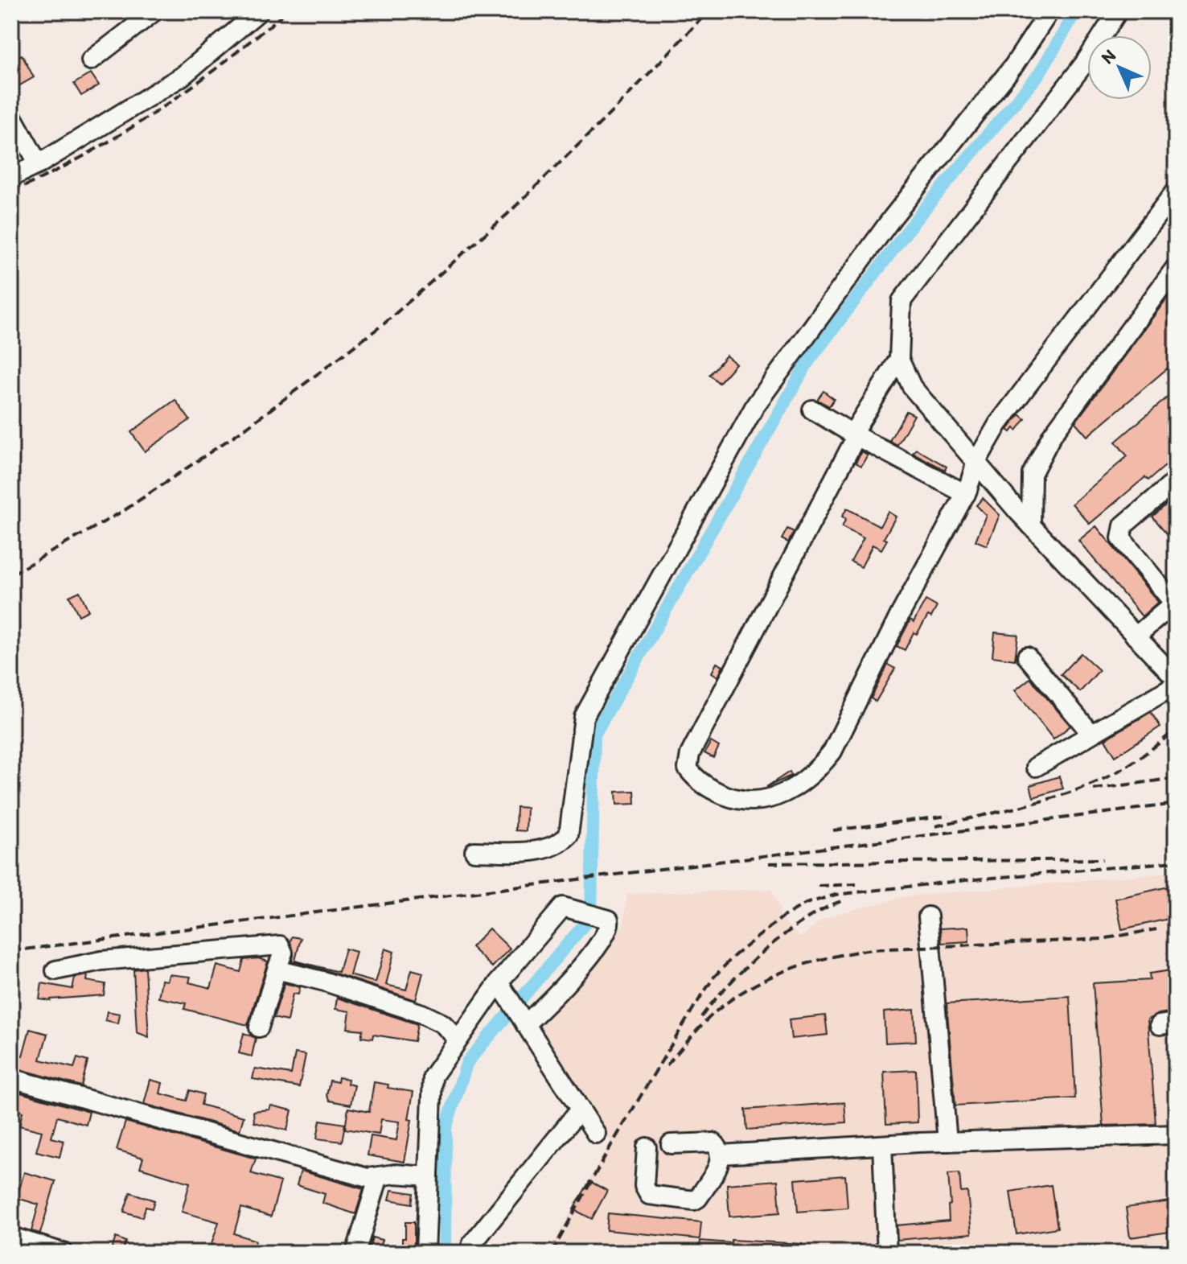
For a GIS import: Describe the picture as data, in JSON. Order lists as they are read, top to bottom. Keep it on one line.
{"north":"top left"}
